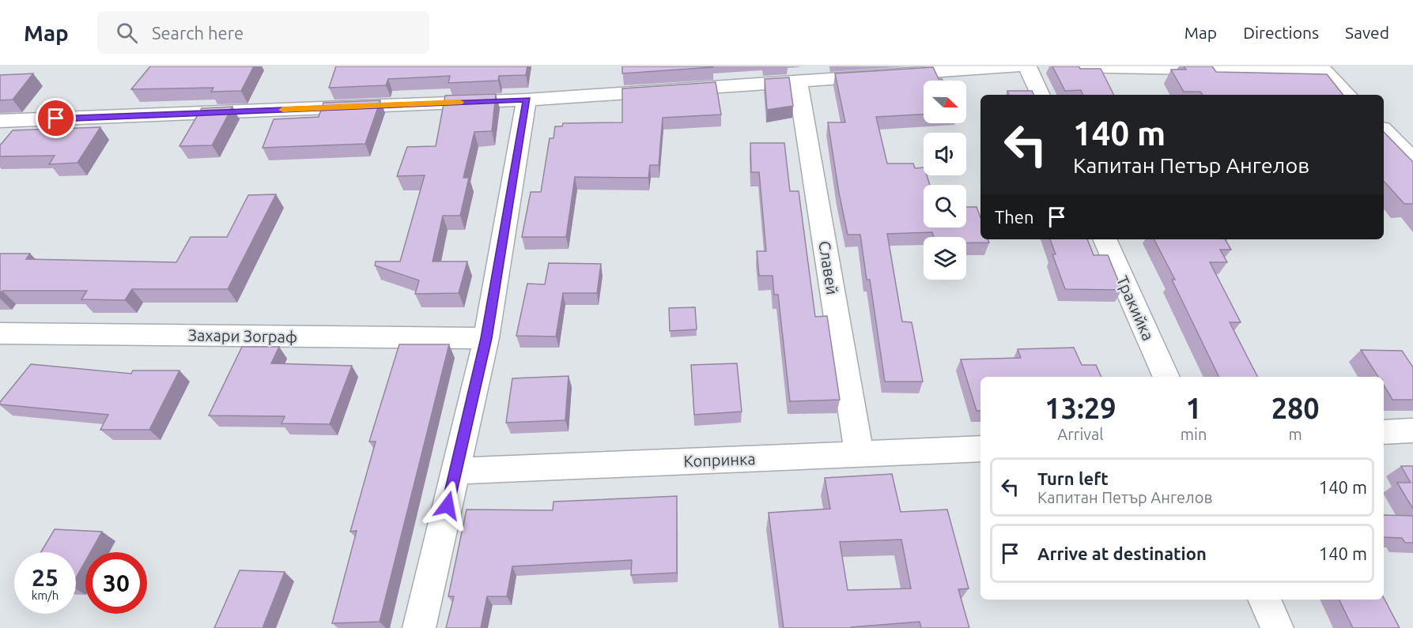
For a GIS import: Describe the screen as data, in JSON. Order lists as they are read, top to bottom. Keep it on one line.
{"streets":{"street":["Славей","Тракийка","Захари Зограф","Копринка"]},"crossings":[["Славей","Копринка"]],"north":"right","page":{"header":"Map","search":"Search here","nav":["Map","Directions","Saved"],"turn":["140 m","Капитан Петър Ангелов"],"then":"Then","eta":["13:29","Arrival","1","min","280","m"],"list":[{"name":"Turn left","note":"Капитан Петър Ангелов","value":"140 m"},{"name":"Arrive at destination","value":"140 m"}],"speed":"25 km/h","limit":"30"}}
